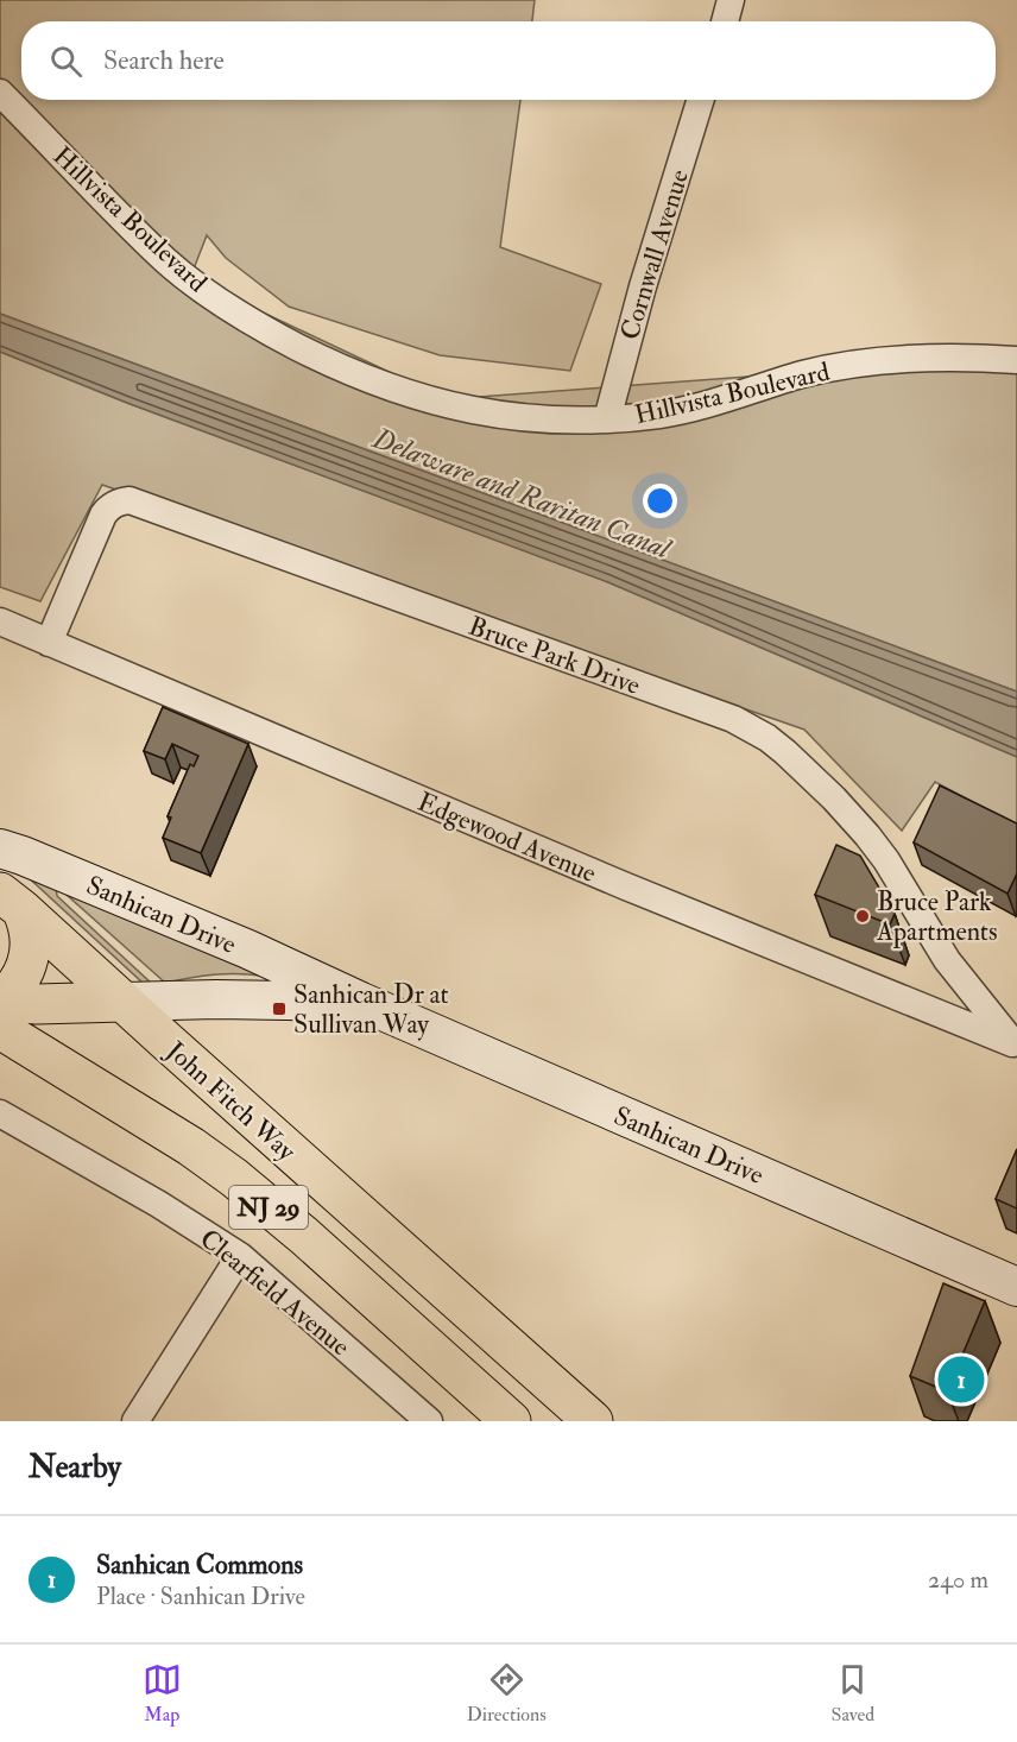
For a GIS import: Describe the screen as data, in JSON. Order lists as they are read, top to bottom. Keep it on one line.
{"streets":{"highway":["John Fitch Way","NJ 29"],"main road":["Sanhican Drive"],"street":["Hillvista Boulevard","Cornwall Avenue","Bruce Park Drive","Edgewood Avenue","Clearfield Avenue"]},"crossings":[["Hillvista Boulevard","Cornwall Avenue"],["Bruce Park Drive","Edgewood Avenue"],["Sanhican Drive","John Fitch Way"]],"water":["Delaware and Raritan Canal"],"places":{"other":["Bruce Park Apartments"],"transit":["Sanhican Dr at Sullivan Way"]},"page":{"search":"Search here","pins":"1","heading":"Nearby","list":[{"mark":"1","name":"Sanhican Commons","note":"Place · Sanhican Drive","value":"240 m"}],"nav":["Map","Directions","Saved"]}}
